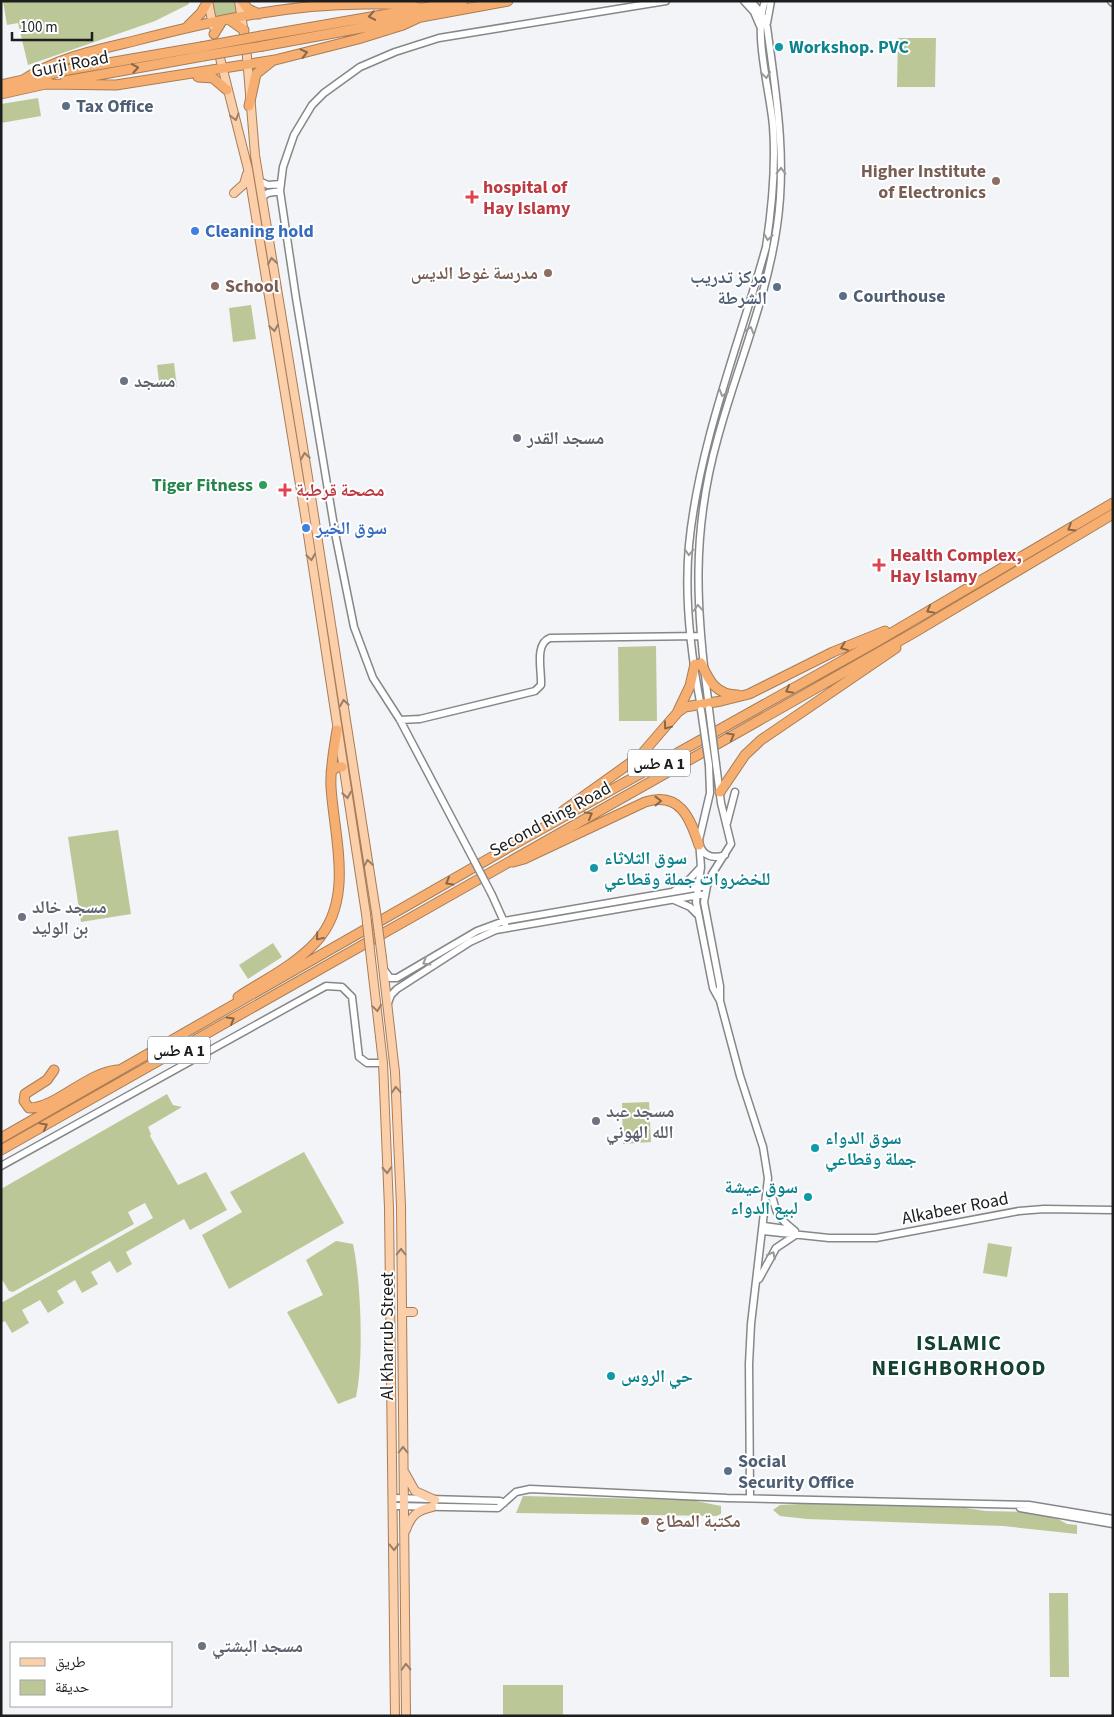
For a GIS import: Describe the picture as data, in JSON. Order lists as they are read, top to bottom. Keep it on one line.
{"streets":{"highway":["Gurji Road","طس A 1","Second Ring Road"],"main road":["Al Kharrub Street"],"street":["Alkabeer Road"]},"districts":["ISLAMIC NEIGHBORHOOD"],"places":{"other":["Workshop. PVC","Tax Office","Higher Institute of Electronics","Cleaning hold","مدرسة غوط الديس","School","مركز تدريب الشرطة","Courthouse","مسجد","مسجد القدر","Tiger Fitness","سوق الخير","سوق الثلاثاء للخضروات جملة وقطاعي","مسجد خالد بن الوليد","مسجد عبد الله الهوني","سوق الدواء جملة وقطاعي","سوق عيشة لبيع الدواء","حي الروس","Social Security Office","مكتبة المطاع","مسجد البشتي"],"health":["hospital of Hay Islamy","مصحة قرطبة","Health Complex, Hay Islamy"]},"legend":["طريق","حديقة"],"scale_bar":"100 m"}
